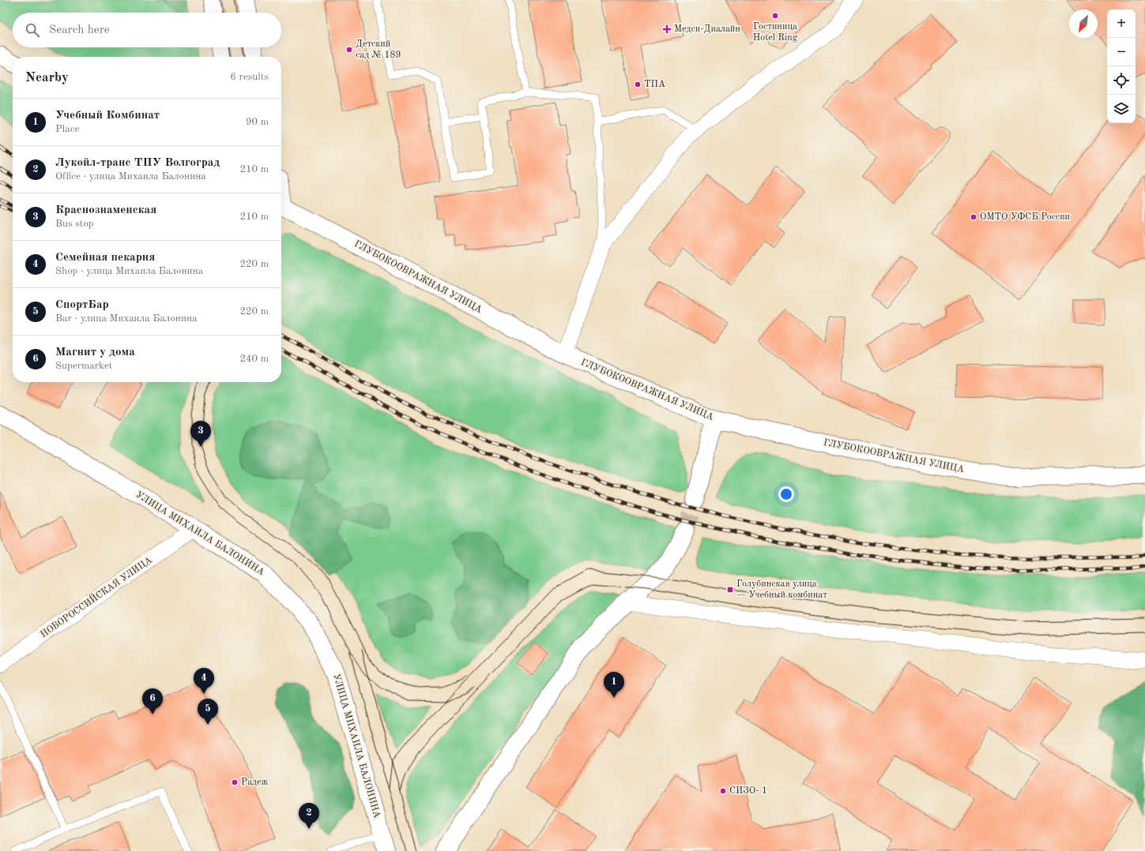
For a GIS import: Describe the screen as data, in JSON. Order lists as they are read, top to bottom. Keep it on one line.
{"streets":{"main road":["ГЛУБОКООВРАЖНАЯ УЛИЦА","УЛИЦА МИХАИЛА БАЛОНИНА"],"street":["НОВОРОССИЙСКАЯ УЛИЦА"]},"crossings":[["УЛИЦА МИХАИЛА БАЛОНИНА","НОВОРОССИЙСКАЯ УЛИЦА"]],"places":{"other":["Гостиница Hotel Ring","Детский сад № 189","ТПА","ОМТО УФСБ России","Радеж","СИЗО- 1"],"health":["Медси-Диалайн"],"transit":["Голубинская улица — Учебный комбинат"]},"north":"bottom left","page":{"map_buttons":["+","−"],"search":"Search here","heading":["Nearby","6 results"],"list":[{"mark":"1","name":"Учебный Комбинат","note":"Place","value":"90 m"},{"mark":"2","name":"Лукойл-транс ТПУ Волгоград","note":"Office · улица Михаила Балонина","value":"210 m"},{"mark":"3","name":"Краснознаменская","note":"Bus stop","value":"210 m"},{"mark":"4","name":"Семейная пекарня","note":"Shop · улица Михаила Балонина","value":"220 m"},{"mark":"5","name":"СпортБар","note":"Bar · улица Михаила Балонина","value":"220 m"},{"mark":"6","name":"Магнит у дома","note":"Supermarket","value":"240 m"}],"pins":["3","4","1","6","5","2"]}}
